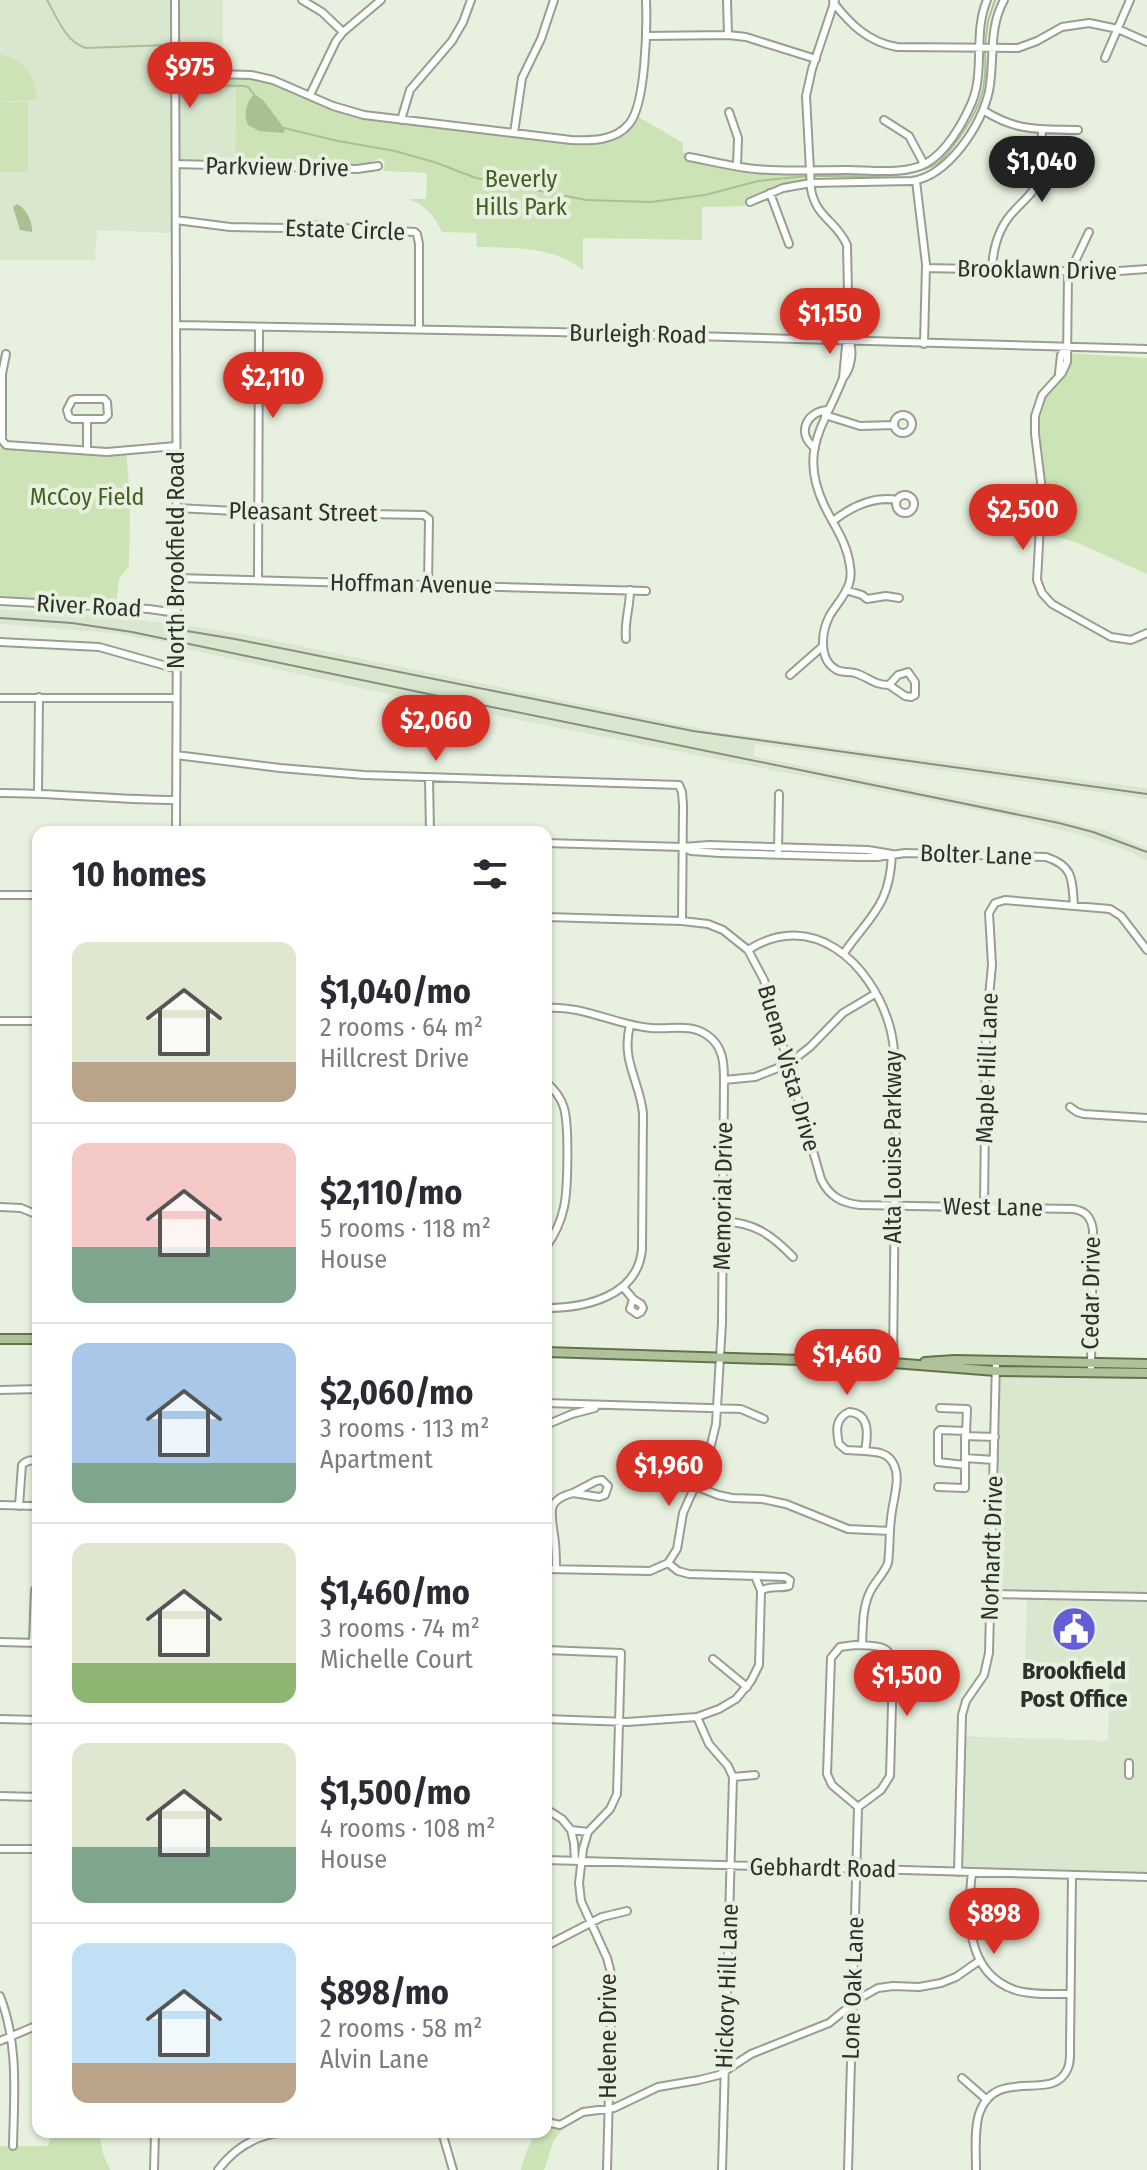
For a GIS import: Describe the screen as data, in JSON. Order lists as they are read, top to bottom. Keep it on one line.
{"streets":{"street":["Parkview Drive","Estate Circle","Brooklawn Drive","Burleigh Road","Pleasant Street","North Brookfield Road","Hoffman Avenue","River Road","Bolter Lane","Buena Vista Drive","Maple Hill Lane","Alta Louise Parkway","Memorial Drive","West Lane","Cedar Drive","Norhardt Drive","Gebhardt Road","Hickory Hill Lane","Lone Oak Lane","Helene Drive"]},"crossings":[["Parkview Drive","North Brookfield Road"],["Estate Circle","Burleigh Road"],["Estate Circle","North Brookfield Road"],["Burleigh Road","North Brookfield Road"],["Pleasant Street","North Brookfield Road"],["Pleasant Street","Hoffman Avenue"],["North Brookfield Road","Hoffman Avenue"],["North Brookfield Road","River Road"],["Bolter Lane","Maple Hill Lane"],["Buena Vista Drive","Alta Louise Parkway"],["Buena Vista Drive","West Lane"],["Maple Hill Lane","West Lane"],["Alta Louise Parkway","West Lane"],["West Lane","Cedar Drive"],["Norhardt Drive","Gebhardt Road"],["Gebhardt Road","Hickory Hill Lane"],["Gebhardt Road","Lone Oak Lane"],["Gebhardt Road","Helene Drive"]],"parks":["Beverly Hills Park","McCoy Field"],"places":{"public building":["Brookfield Post Office"]},"page":{"price":["$975","$1,040","$1,150","$2,110","$2,500","$2,060","$1,460","$1,960","$1,500","$898"],"heading":"10 homes","list":[{"name":"$1,040/mo","note":"2 rooms · 64 m² · Hillcrest Drive"},{"name":"$2,110/mo","note":"5 rooms · 118 m² · House"},{"name":"$2,060/mo","note":"3 rooms · 113 m² · Apartment"},{"name":"$1,460/mo","note":"3 rooms · 74 m² · Michelle Court"},{"name":"$1,500/mo","note":"4 rooms · 108 m² · House"},{"name":"$898/mo","note":"2 rooms · 58 m² · Alvin Lane"}]}}
